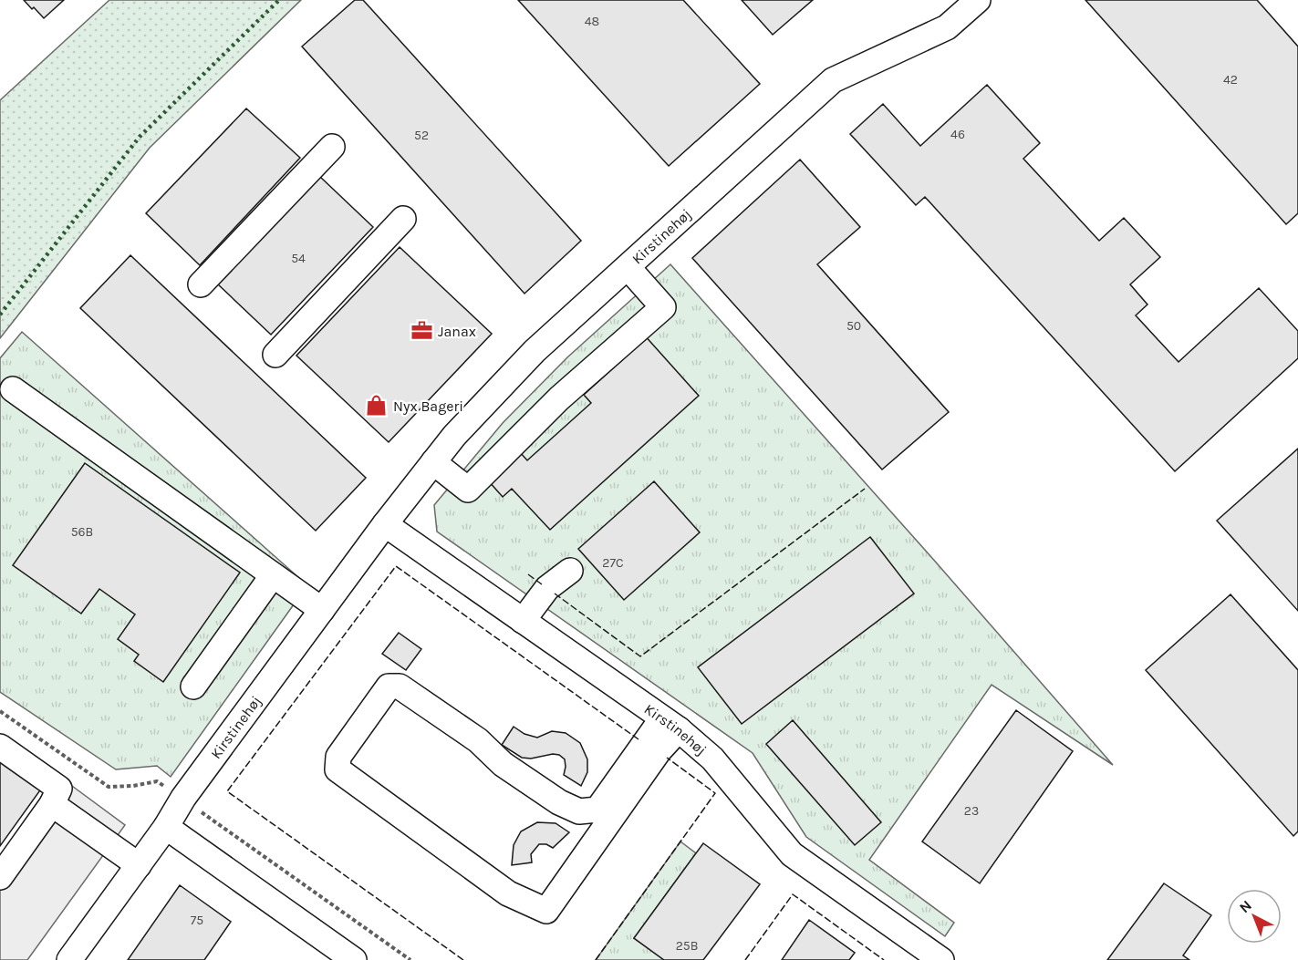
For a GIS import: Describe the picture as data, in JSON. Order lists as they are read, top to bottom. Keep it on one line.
{"streets":{"street":["Kirstinehøj"]},"places":{"office":["Janax"],"shop":["Nyx Bageri"]},"house_numbers":["48","42","46","52","54","50","56B","27C","23","75","25B"],"north":"top left"}
